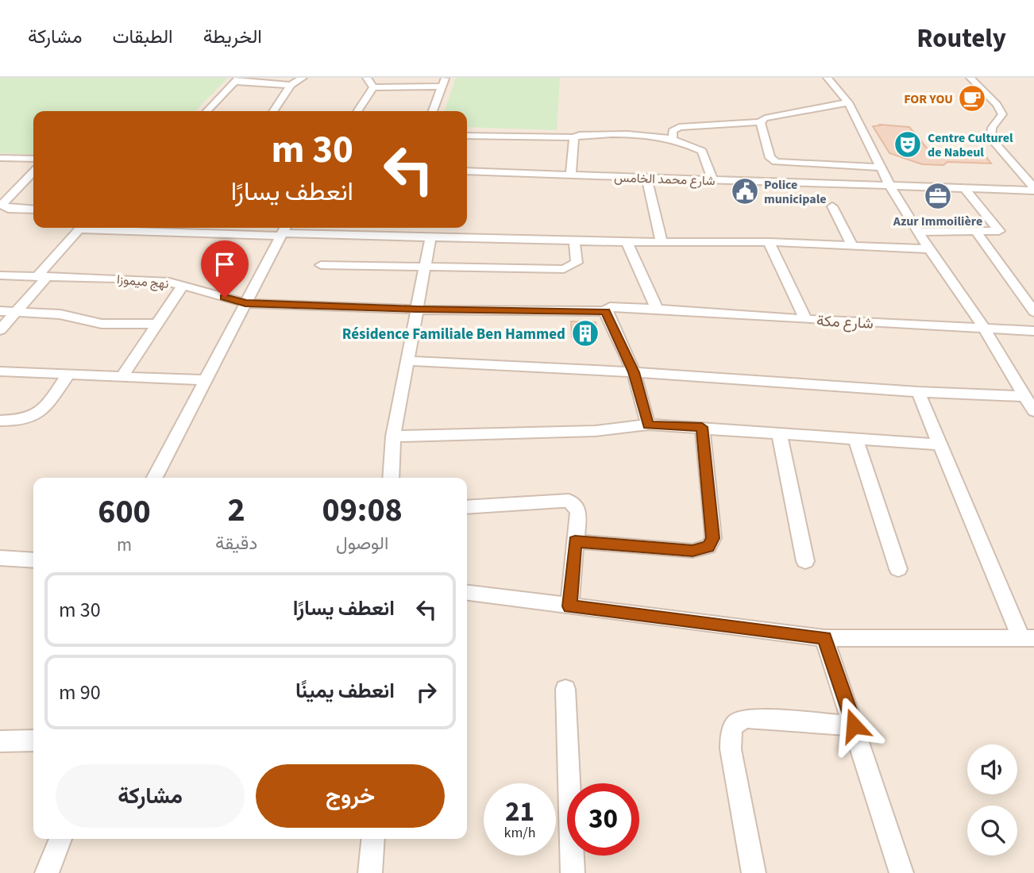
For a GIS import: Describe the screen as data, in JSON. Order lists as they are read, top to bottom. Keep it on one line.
{"streets":{"street":["شارع محمد الخامس","نهج ميموزا","شارع مكة"]},"crossings":[["نهج ميموزا","شارع مكة"]],"places":{"cafe":["FOR YOU"],"theatre":["Centre Culturel de Nabeul"],"public building":["Police municipale"],"office":["Azur Immoilière"],"building":["Résidence Familiale Ben Hammed"]},"page":{"header":"Routely","nav":["الخريطة","الطبقات","مشاركة"],"turn":["30 m","انعطف يسارًا"],"eta":["09:08","الوصول","2","دقيقة","600","m"],"list":[{"name":"انعطف يسارًا","value":"30 m"},{"name":"انعطف يمينًا","value":"90 m"}],"buttons":["خروج","مشاركة"],"speed":"21 km/h","limit":"30"}}
